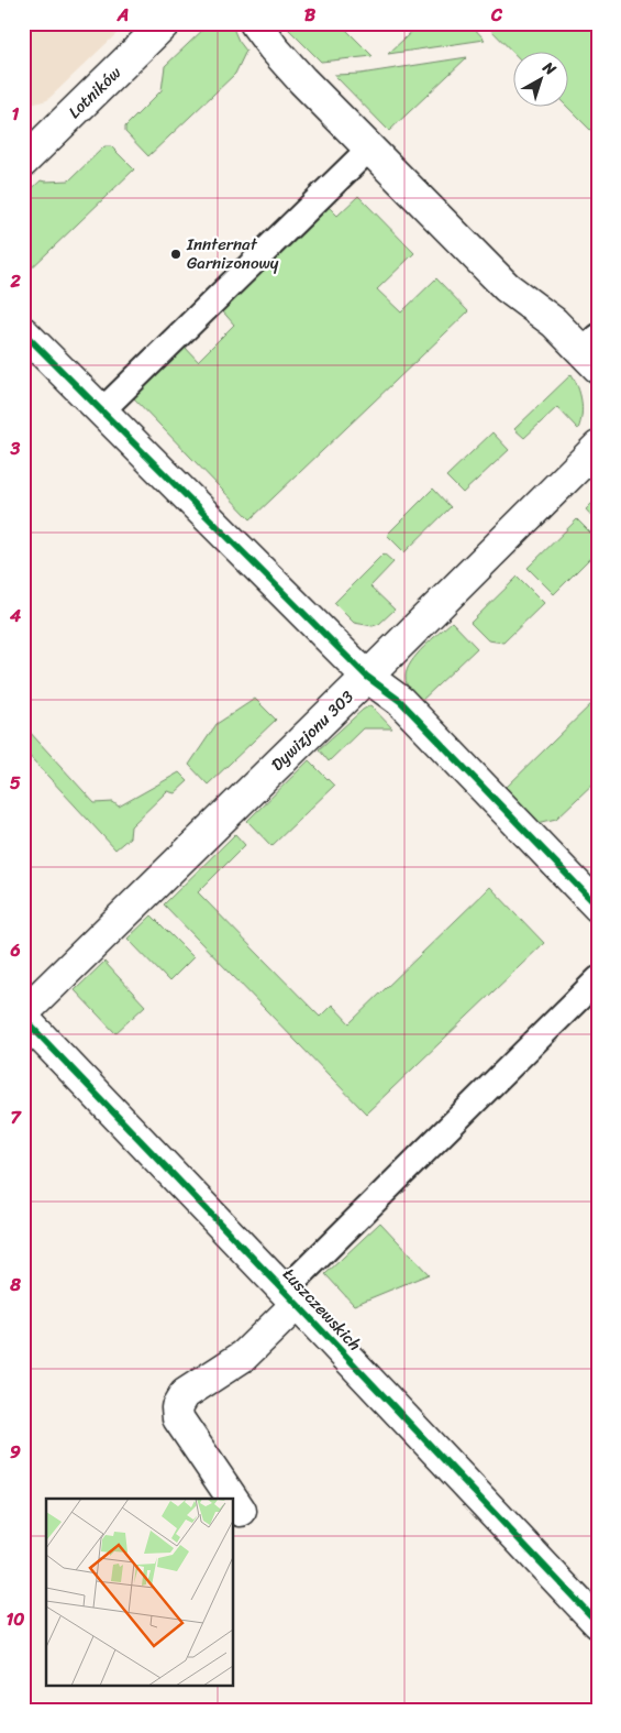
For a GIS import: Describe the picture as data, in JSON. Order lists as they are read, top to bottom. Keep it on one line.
{"streets":{"street":["Lotników","Dywizjonu 303","Łuszczewskich"]},"places":["Innternat Garnizonowy"],"north":"top right","grid":{"columns":["A","B","C"],"rows":["1","2","3","4","5","6","7","8","9","10"]}}
